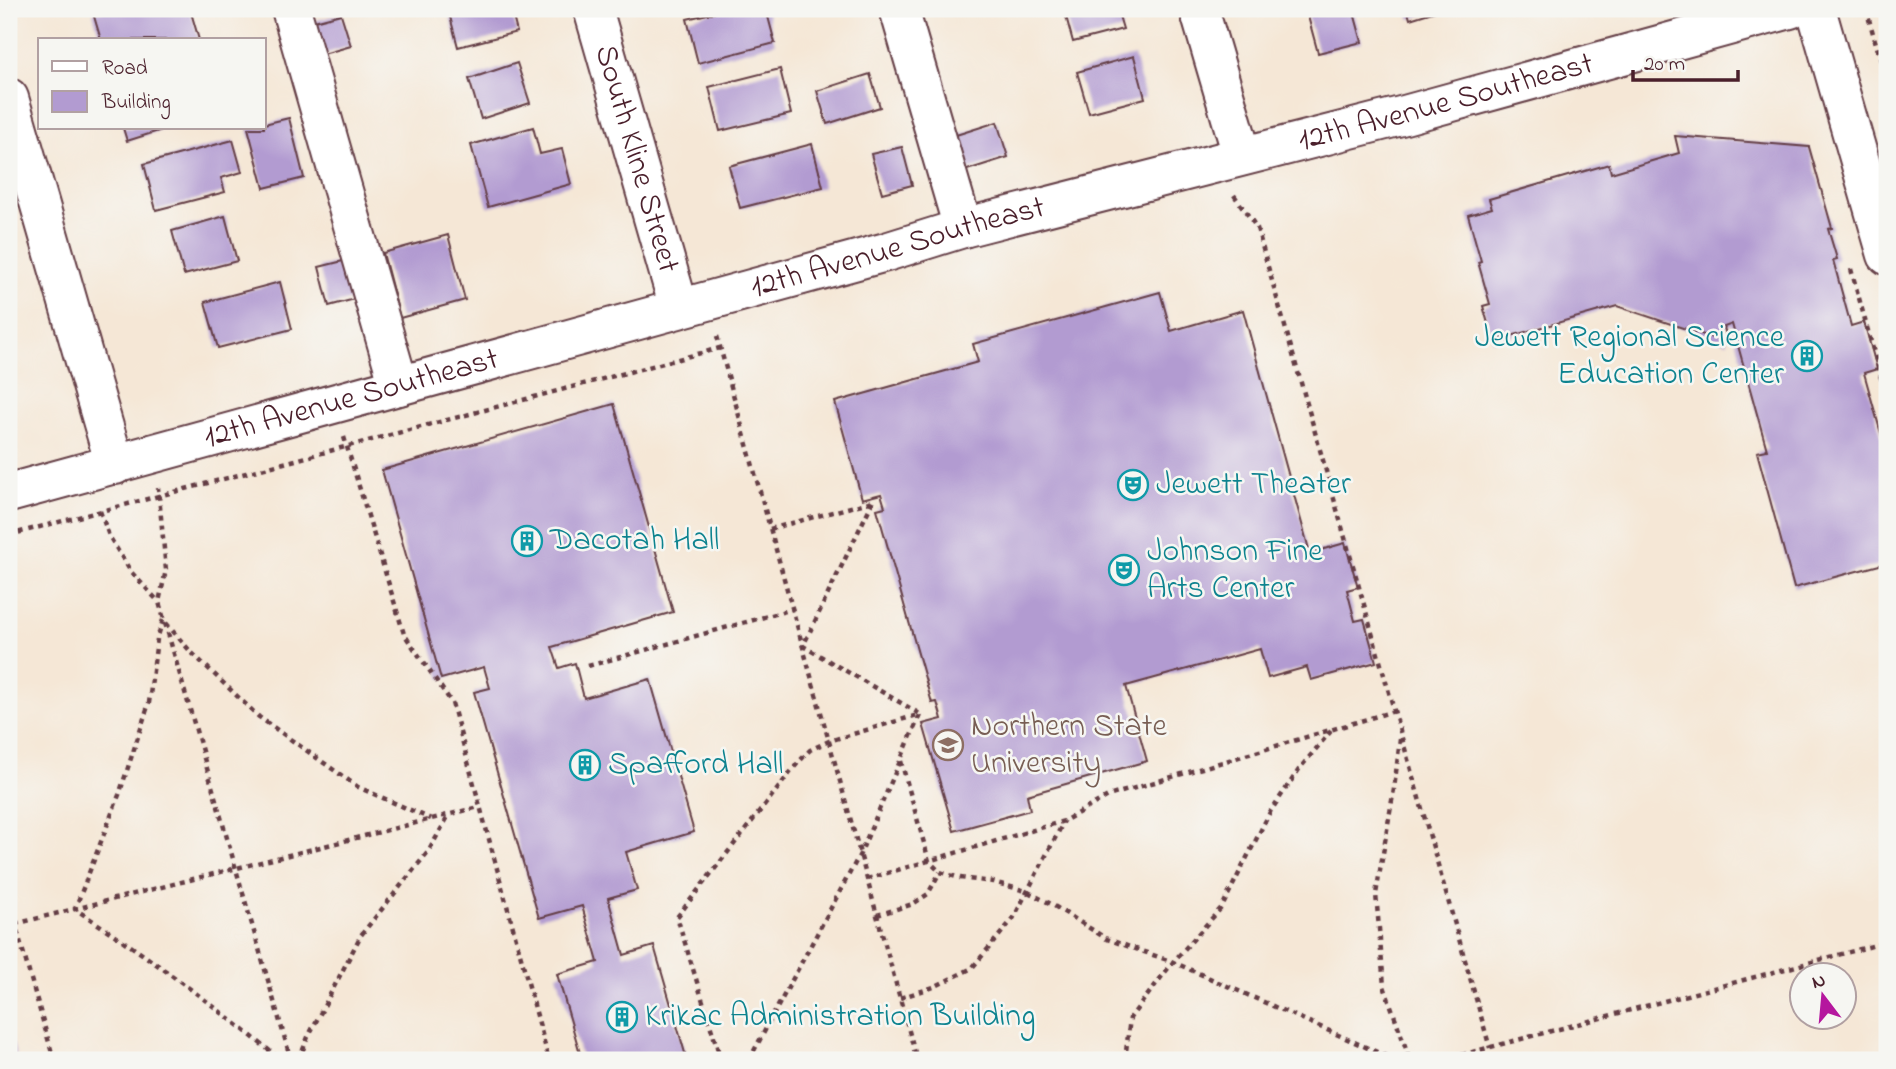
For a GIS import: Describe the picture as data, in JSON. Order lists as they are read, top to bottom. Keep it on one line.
{"streets":{"street":["12th Avenue Southeast","South Kline Street"]},"crossings":[["12th Avenue Southeast","South Kline Street"]],"places":{"building":["Jewett Regional Science Education Center","Dacotah Hall","Spafford Hall","Krikac Administration Building"],"theatre":["Jewett Theater","Johnson Fine Arts Center"],"school or university":["Northern State University"]},"legend":["Road","Building"],"scale_bar":"20 m","north":"top"}
